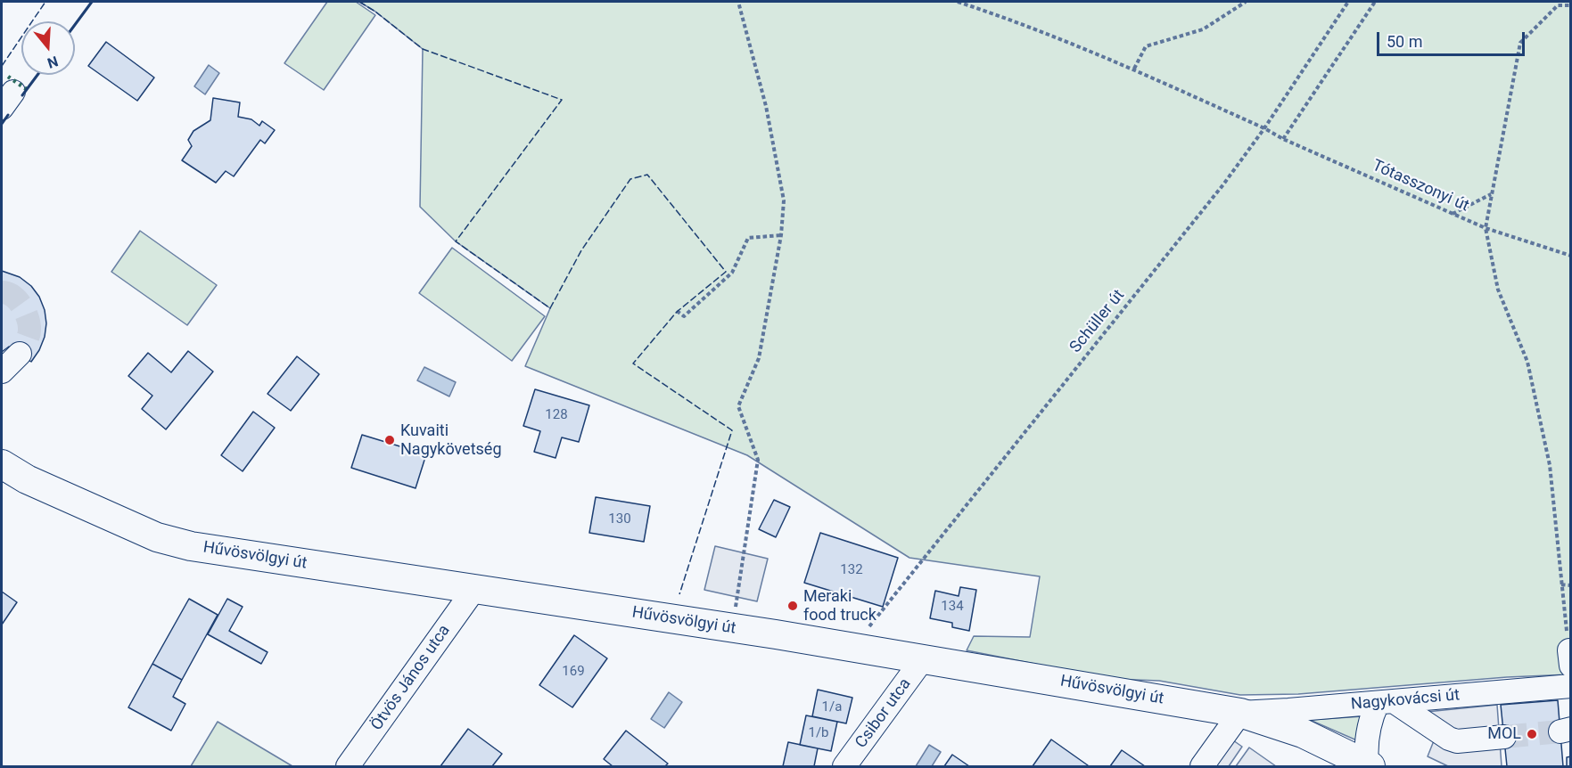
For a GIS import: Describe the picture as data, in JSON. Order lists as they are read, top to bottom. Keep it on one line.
{"streets":{"main road":["Hűvösvölgyi út"],"street":["Ötvös János utca","Nagykovácsi út","Csibor utca"],"path":["Tótasszonyi út","Schüller út"]},"crossings":[["Tótasszonyi út","Schüller út"],["Schüller út","Hűvösvölgyi út"],["Hűvösvölgyi út","Ötvös János utca"],["Hűvösvölgyi út","Nagykovácsi út"],["Hűvösvölgyi út","Csibor utca"]],"places":["Kuvaiti Nagykövetség","Meraki food truck","MOL"],"house_numbers":["128","130","132","134","169","1/a","1/b"],"scale_bar":"50 m","north":"bottom"}
